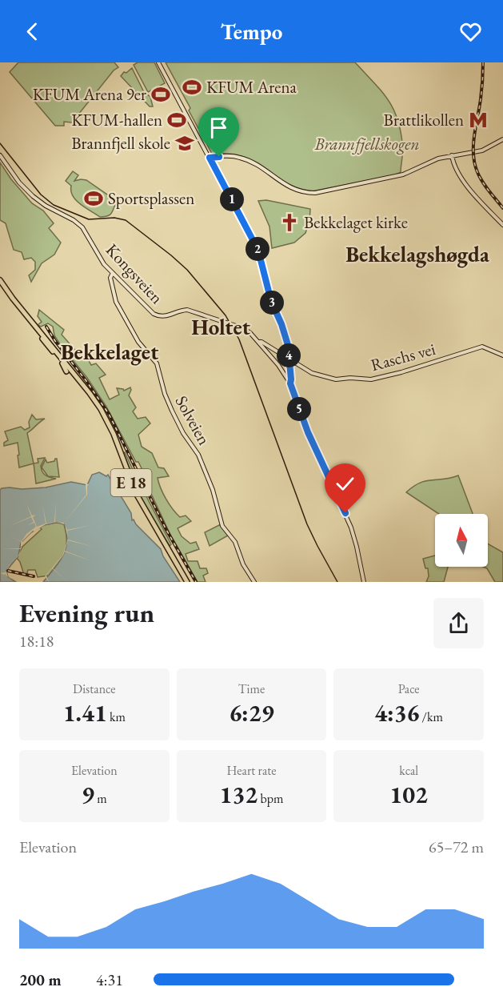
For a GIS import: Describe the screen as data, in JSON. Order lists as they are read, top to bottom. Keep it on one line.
{"streets":{"highway":["E 18"],"street":["Kongsveien","Raschs vei","Solveien"]},"crossings":[["Kongsveien","Raschs vei"],["Kongsveien","Solveien"]],"districts":["Bekkelagshøgda","Holtet","Bekkelaget"],"parks":["Brannfjellskogen"],"places":{"sports":["KFUM Arena","KFUM Arena 9er","KFUM-hallen","Sportsplassen"],"metro station":["Brattlikollen"],"school or university":["Brannfjell skole"],"church":["Bekkelaget kirke"]},"north":"top","page":{"header":"Tempo","pins":["1","2","3","4","5"],"heading":["Evening run","18:18"],"stats":[["Distance","1.41 km"],["Time","6:29"],["Pace","4:36 /km"],["Elevation","9 m"],["Heart rate","132 bpm"],["kcal","102"]],"chart":["Elevation","65–72 m"],"list":[{"name":"200 m","note":"4:31"}]}}
